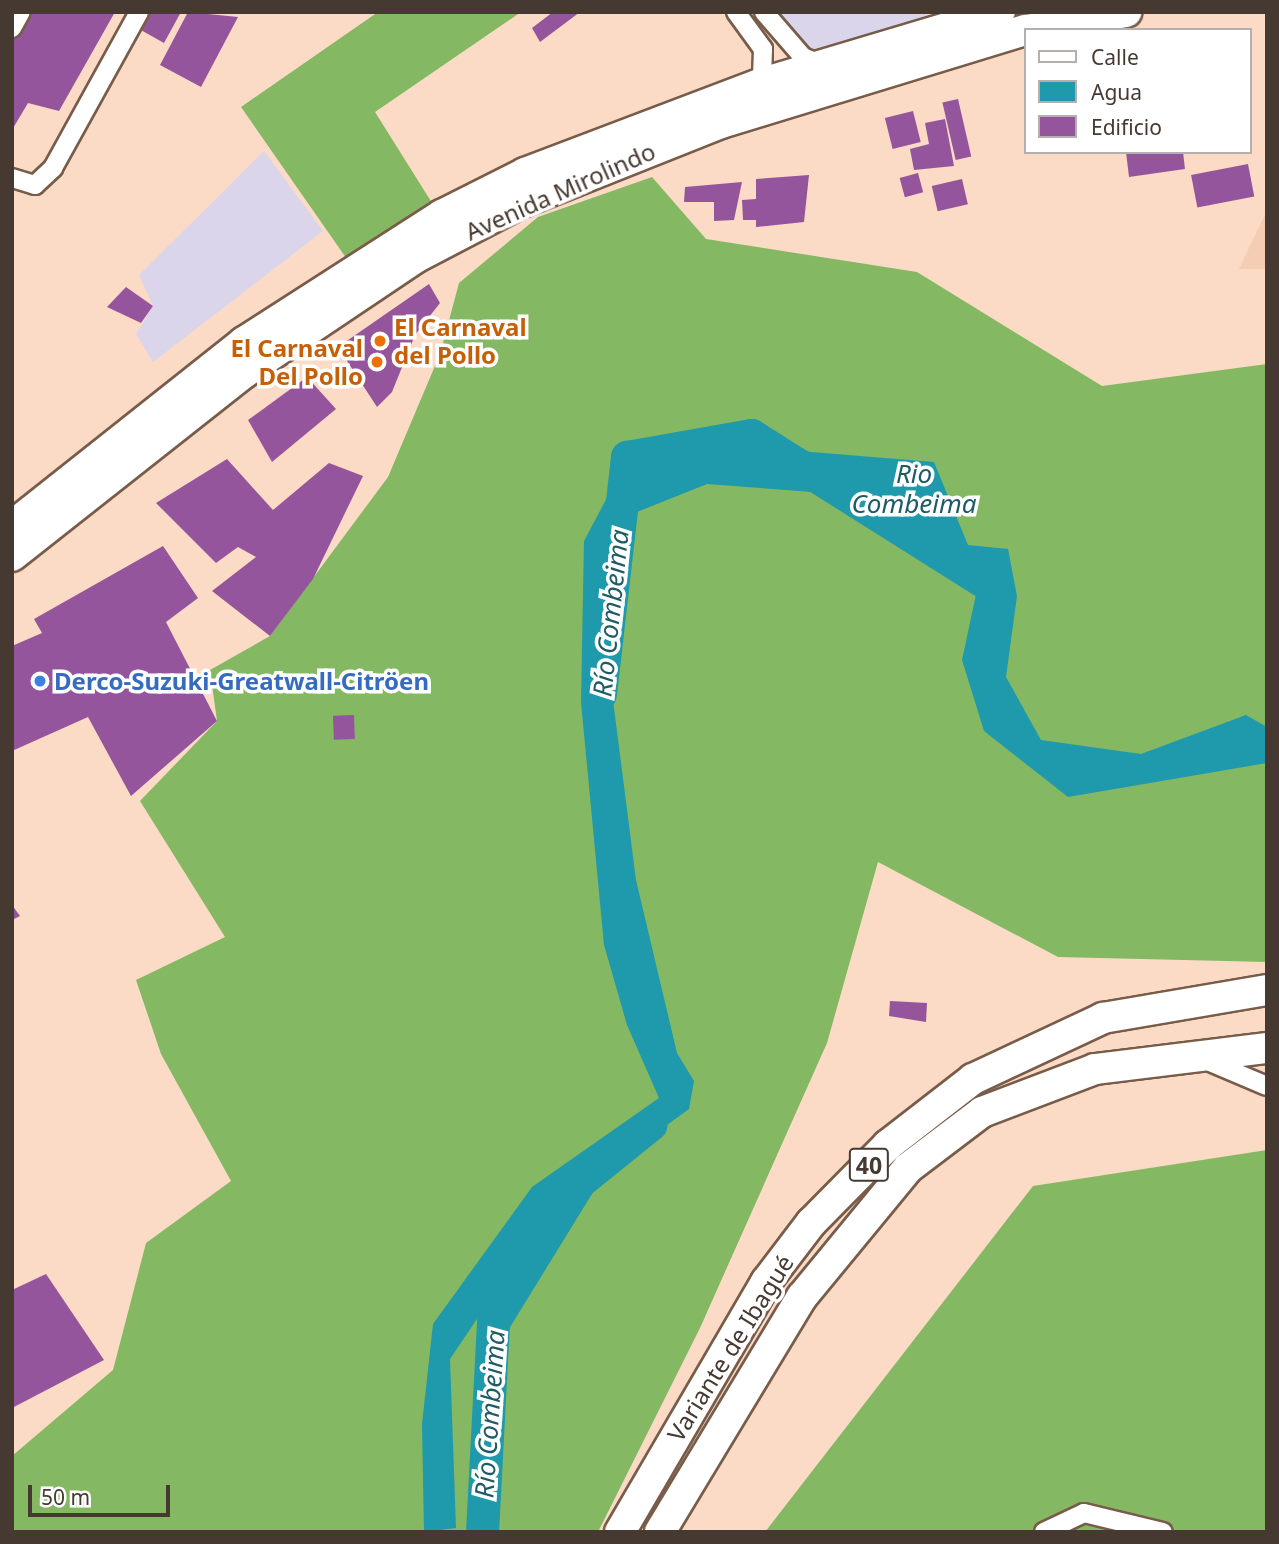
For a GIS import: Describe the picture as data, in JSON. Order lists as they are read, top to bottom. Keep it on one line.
{"streets":{"main road":["Avenida Mirolindo","40","Variante de Ibagué"]},"water":["Rio Combeima","Río Combeima"],"places":["El Carnaval del Pollo","El Carnaval Del Pollo","Derco-Suzuki-Greatwall-Citröen"],"legend":["Calle","Agua","Edificio"],"scale_bar":"50 m"}
